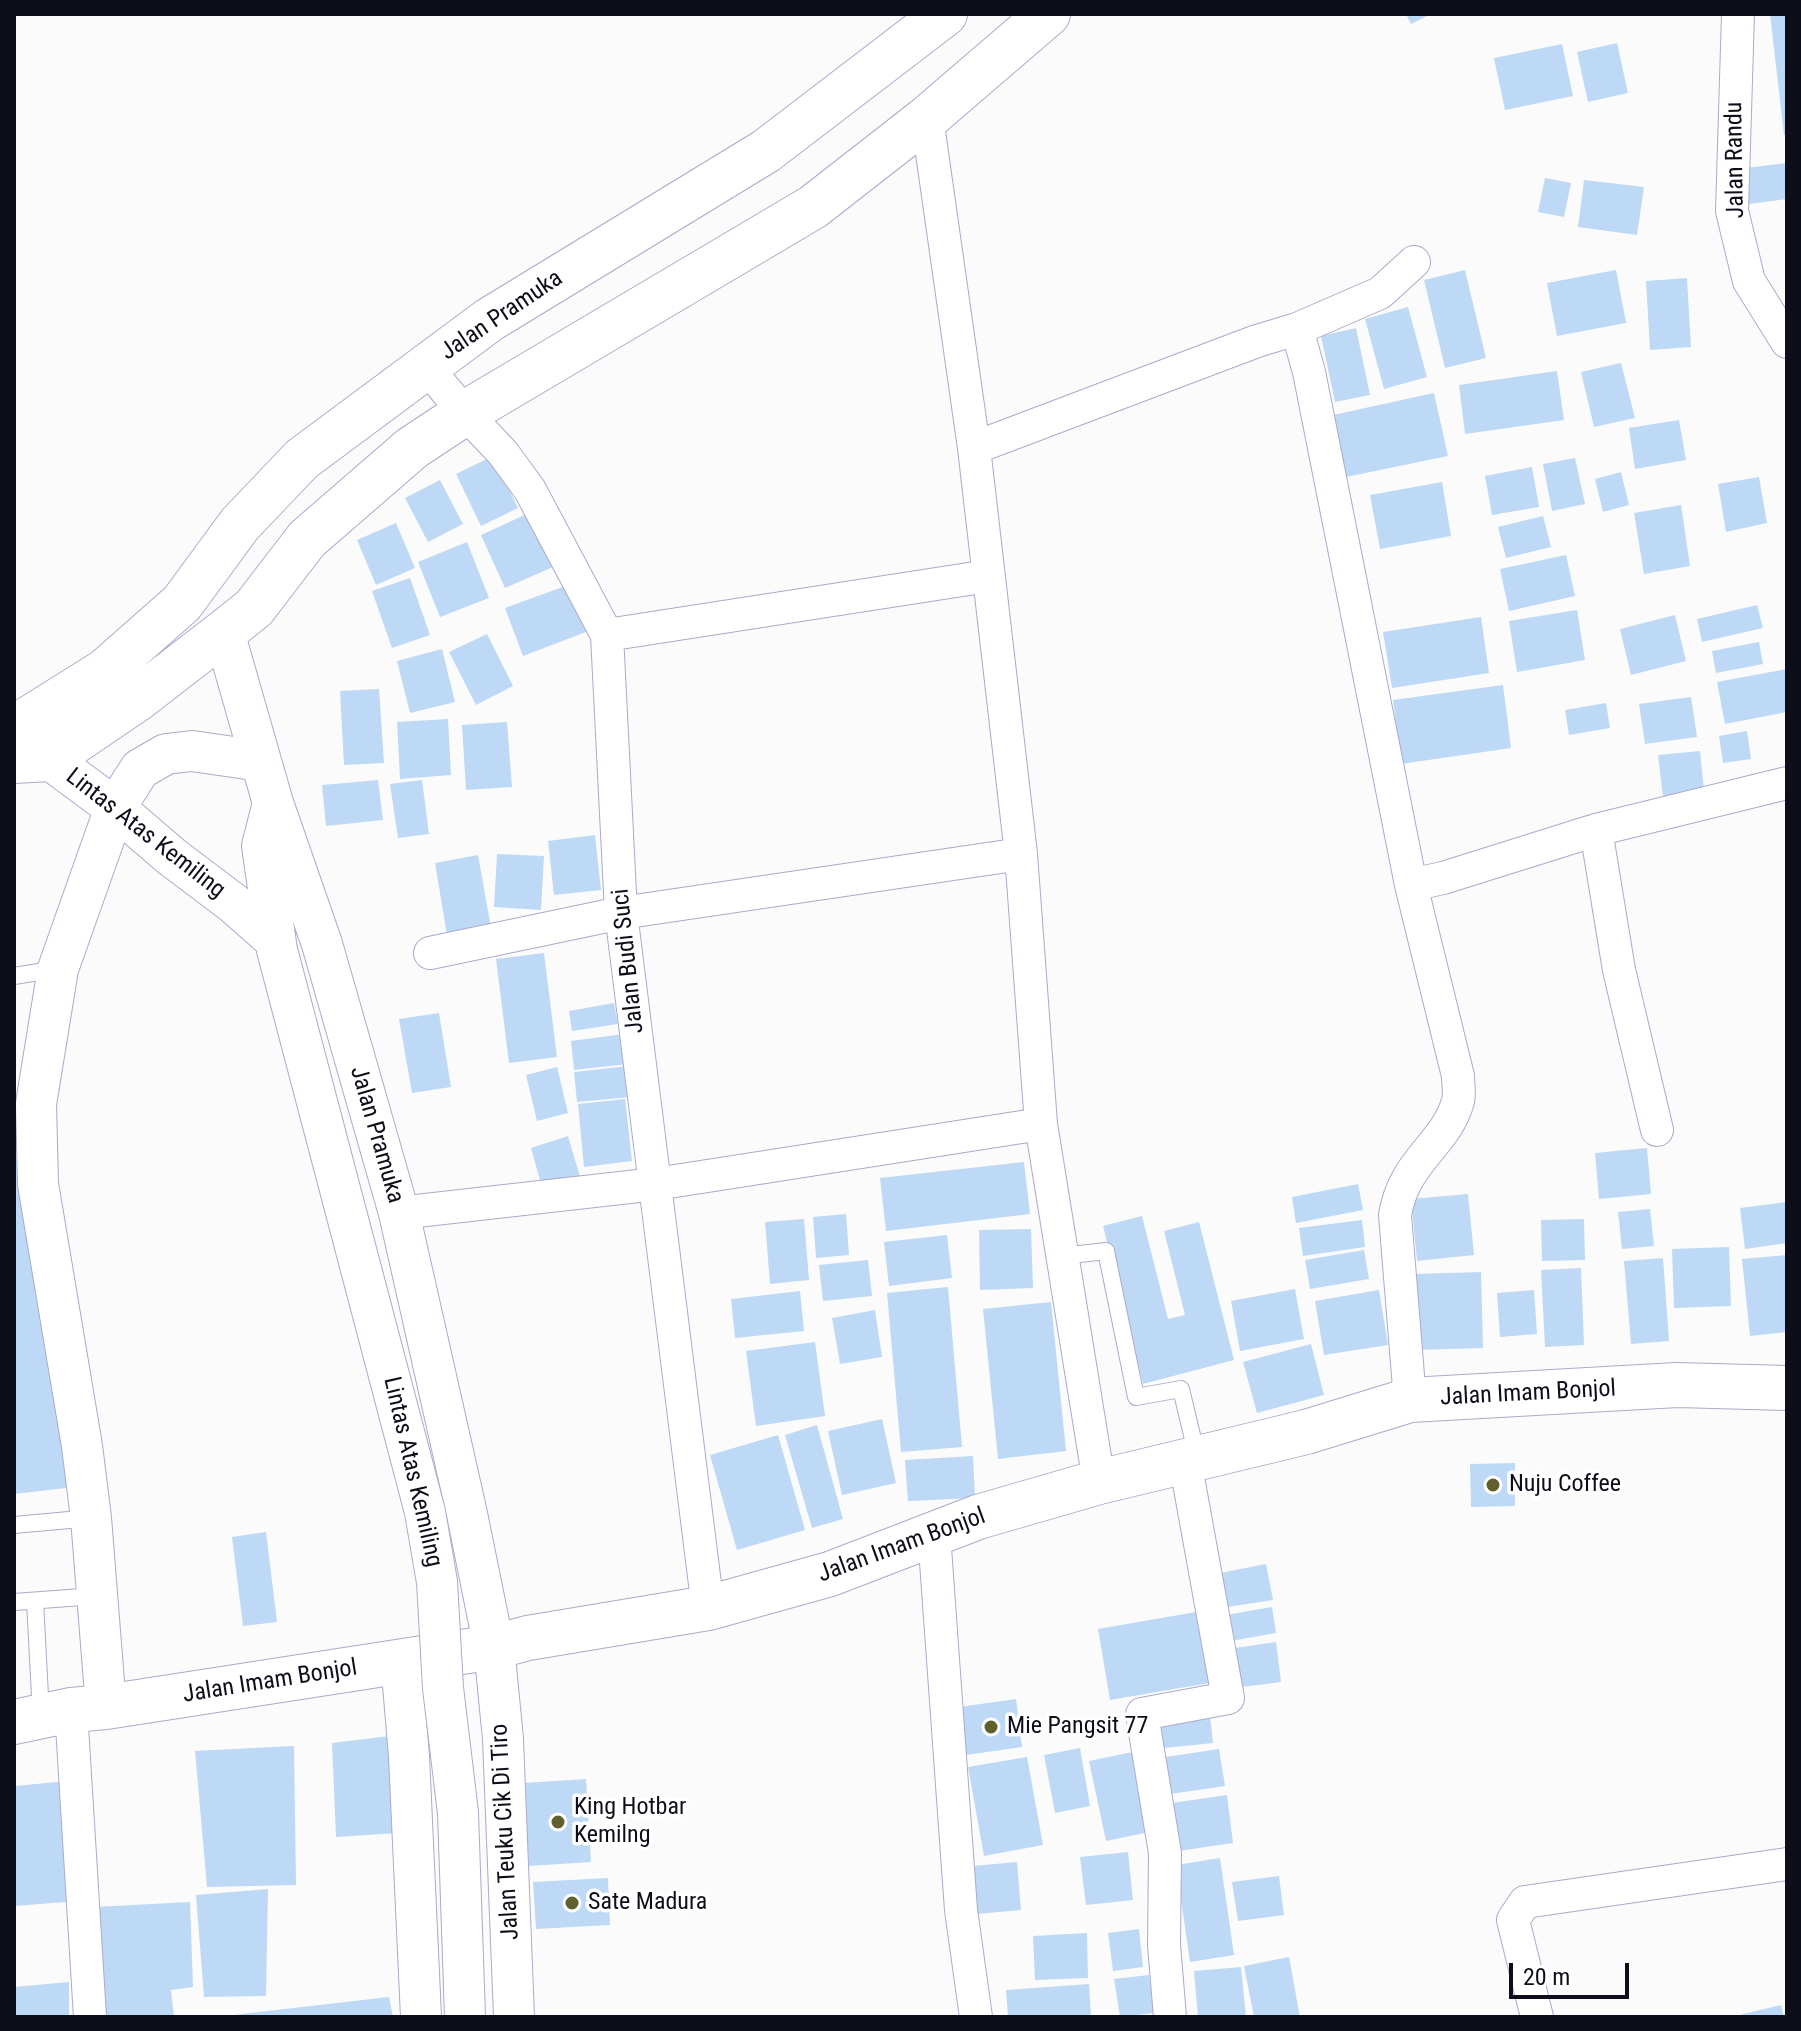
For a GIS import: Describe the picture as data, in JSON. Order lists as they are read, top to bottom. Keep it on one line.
{"streets":{"main road":["Jalan Pramuka","Jalan Imam Bonjol"],"street":["Jalan Randu","Lintas Atas Kemiling","Jalan Budi Suci","Jalan Teuku Cik Di Tiro"]},"crossings":[["Jalan Pramuka","Lintas Atas Kemiling"],["Jalan Pramuka","Jalan Budi Suci"],["Jalan Pramuka","Jalan Imam Bonjol"],["Jalan Pramuka","Jalan Teuku Cik Di Tiro"],["Jalan Budi Suci","Jalan Imam Bonjol"],["Jalan Imam Bonjol","Jalan Teuku Cik Di Tiro"]],"places":["Nuju Coffee","Mie Pangsit 77","King Hotbar Kemilng","Sate Madura"],"scale_bar":"20 m"}
